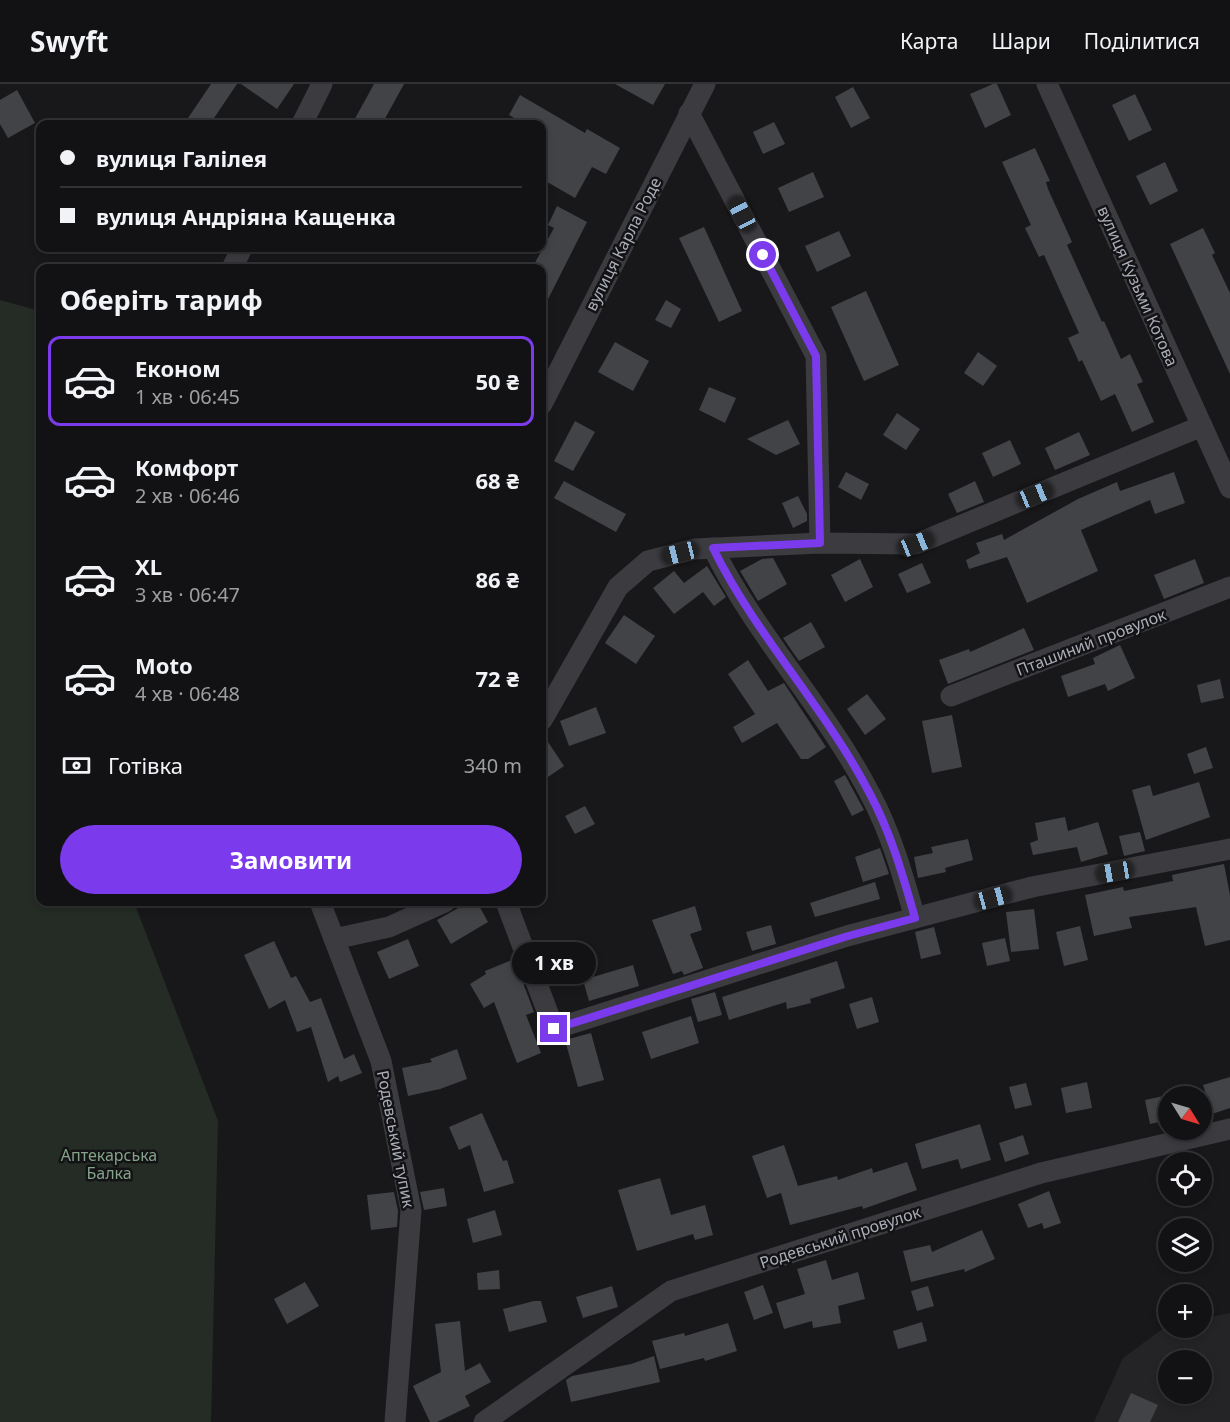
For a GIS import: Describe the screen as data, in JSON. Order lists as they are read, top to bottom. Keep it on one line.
{"streets":{"street":["вулиця Карла Роде","вулиця Кузьми Котова","Пташиний провулок","Родевський тупик","Родевський провулок"]},"parks":["Аптекарська Балка"],"north":"bottom right","page":{"header":"Swyft","nav":["Карта","Шари","Поділитися"],"banner":["вулиця Галілея","вулиця Андріяна Кащенка"],"heading":"Оберіть тариф","list":[{"name":"Економ","note":"1 хв · 06:45","value":"50 ₴"},{"name":"Комфорт","note":"2 хв · 06:46","value":"68 ₴"},{"name":"XL","note":"3 хв · 06:47","value":"86 ₴"},{"name":"Moto","note":"4 хв · 06:48","value":"72 ₴"}],"pay":["Готівка","340 m"],"buttons":"Замовити","bubble":"1 хв","map_buttons":["+","−"]}}
